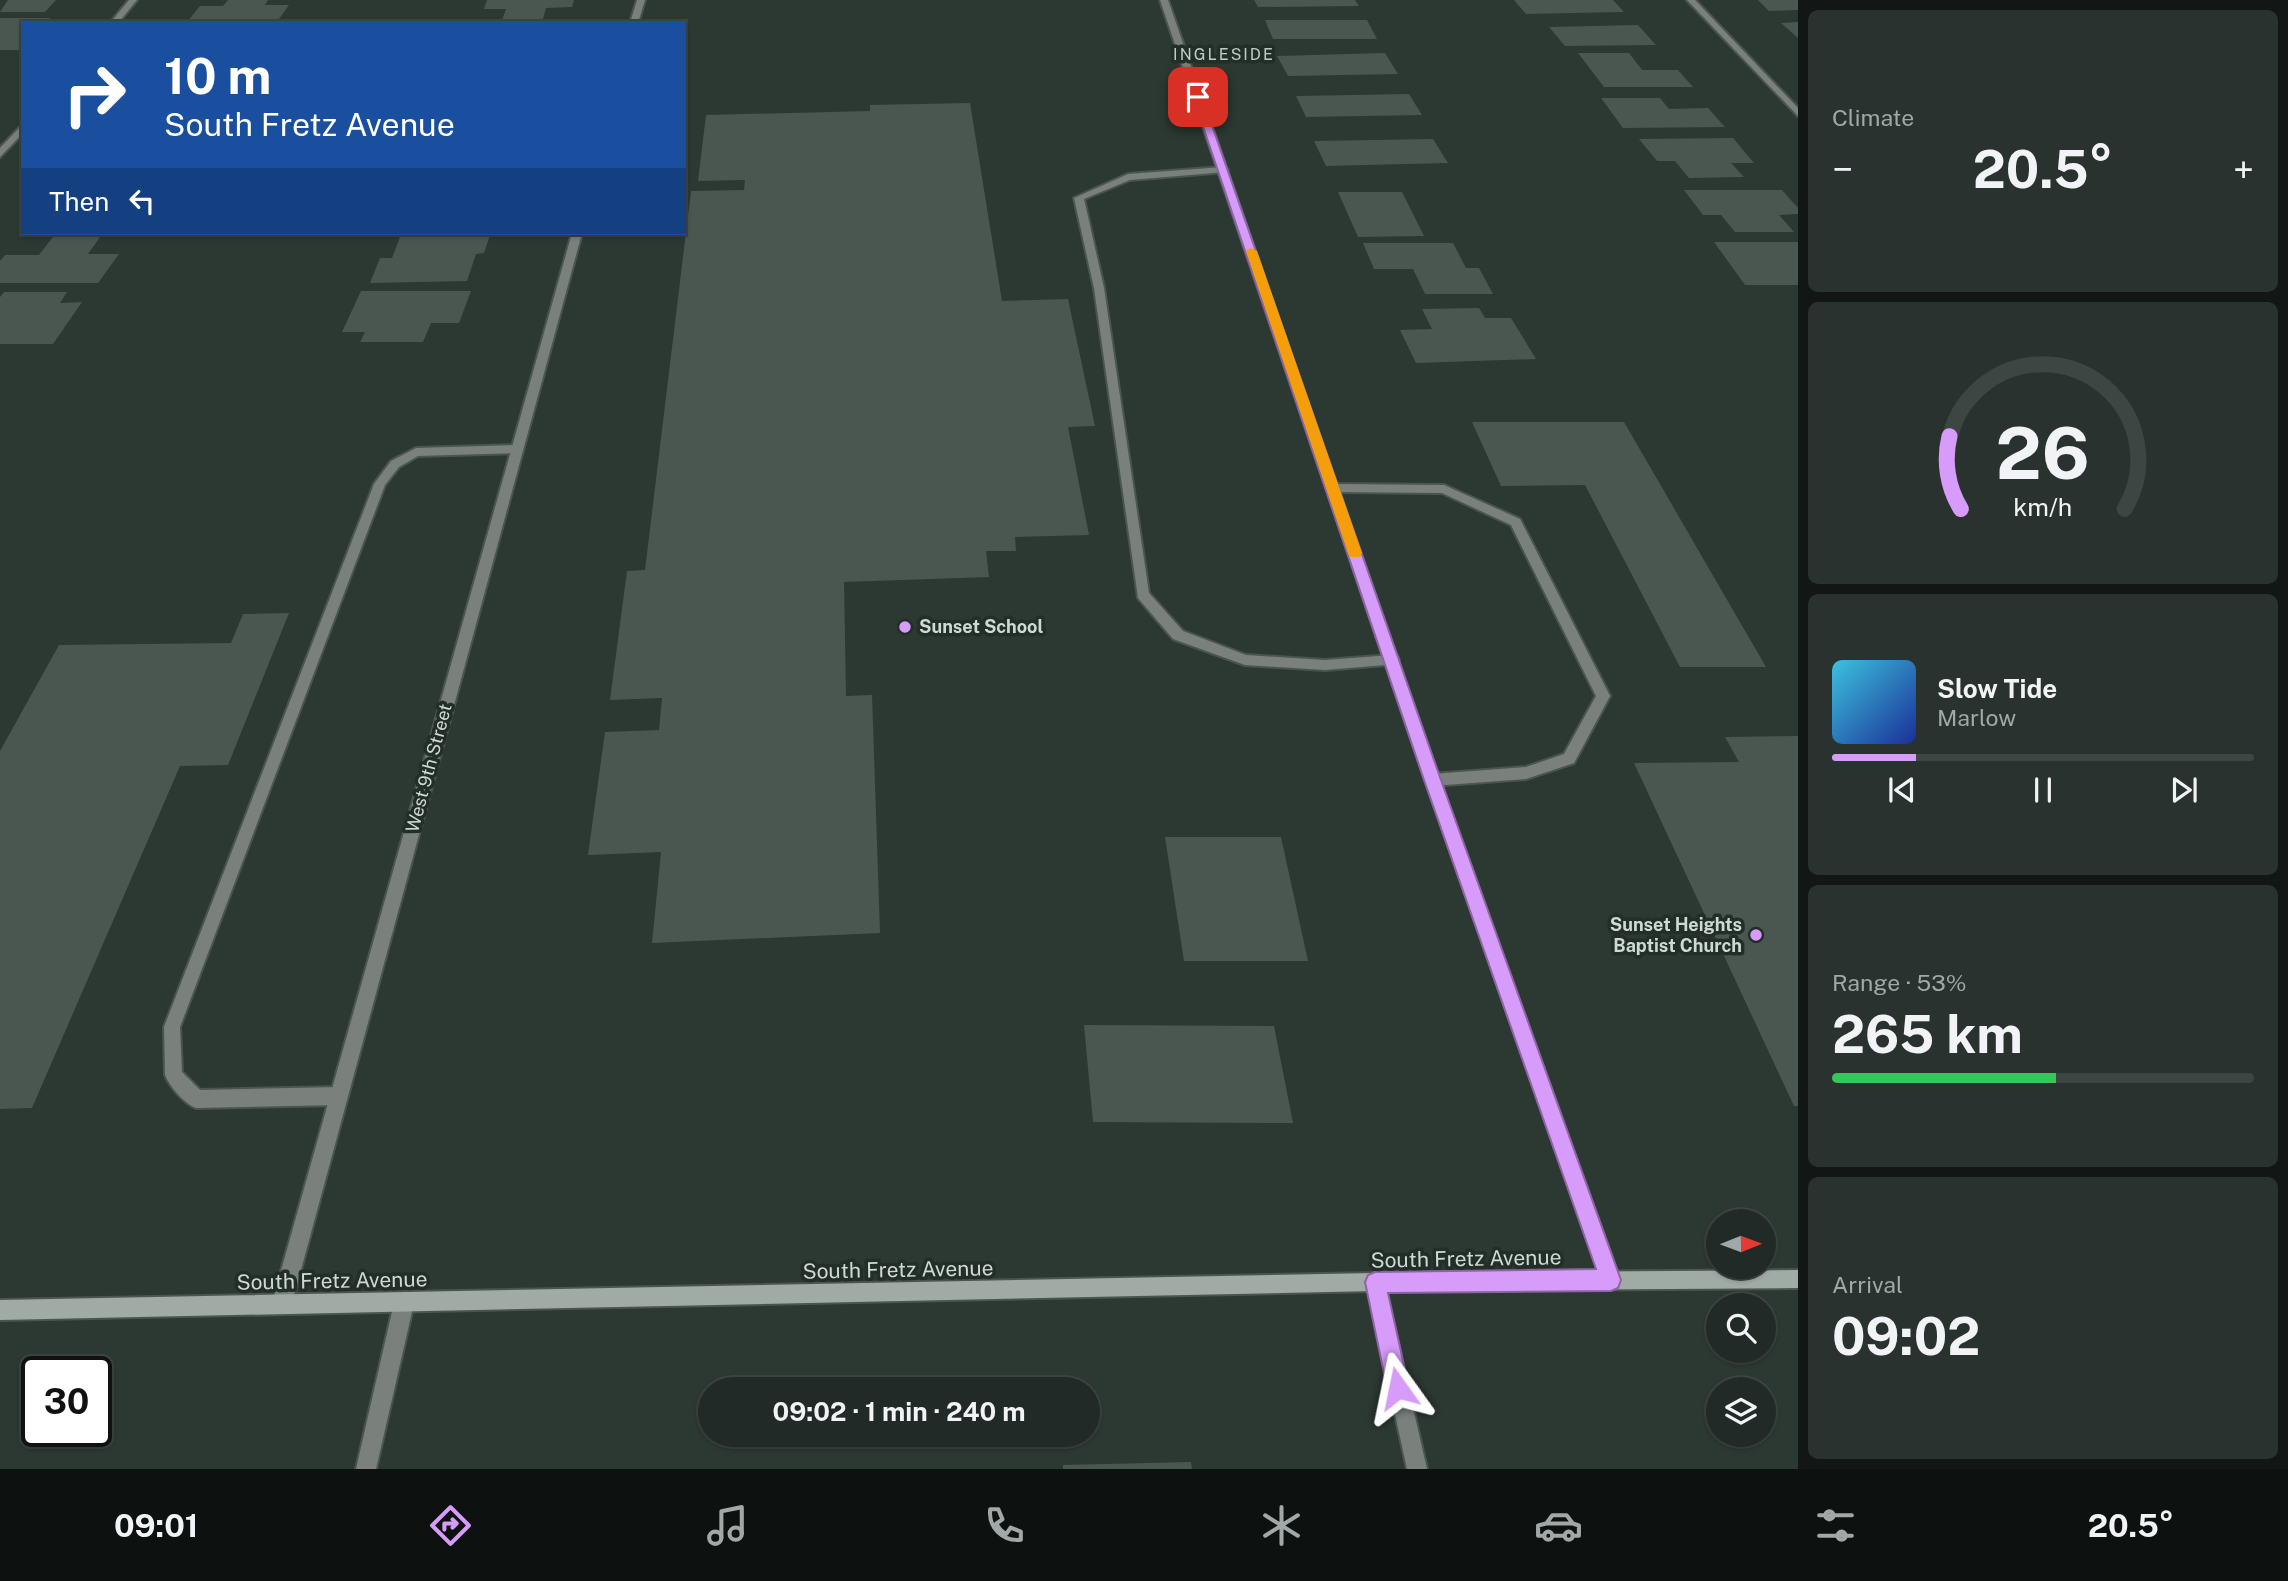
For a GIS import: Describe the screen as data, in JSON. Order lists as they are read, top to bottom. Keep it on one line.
{"streets":{"street":["West 9th Street","South Fretz Avenue"]},"crossings":[["West 9th Street","South Fretz Avenue"]],"districts":["INGLESIDE"],"places":["Sunset School","Sunset Heights Baptist Church"],"north":"right","page":{"tile":["Climate",["Range · 53%","265 km"],["Arrival","09:02"]],"turn":["10 m","South Fretz Avenue"],"heat":["−","20.5°","+"],"then":"Then","song":["Slow Tide","Marlow"],"limit":"30","trip":"09:02 · 1 min · 240 m","tabs":["09:01","20.5°"],"gauge":["26","km/h"]}}
